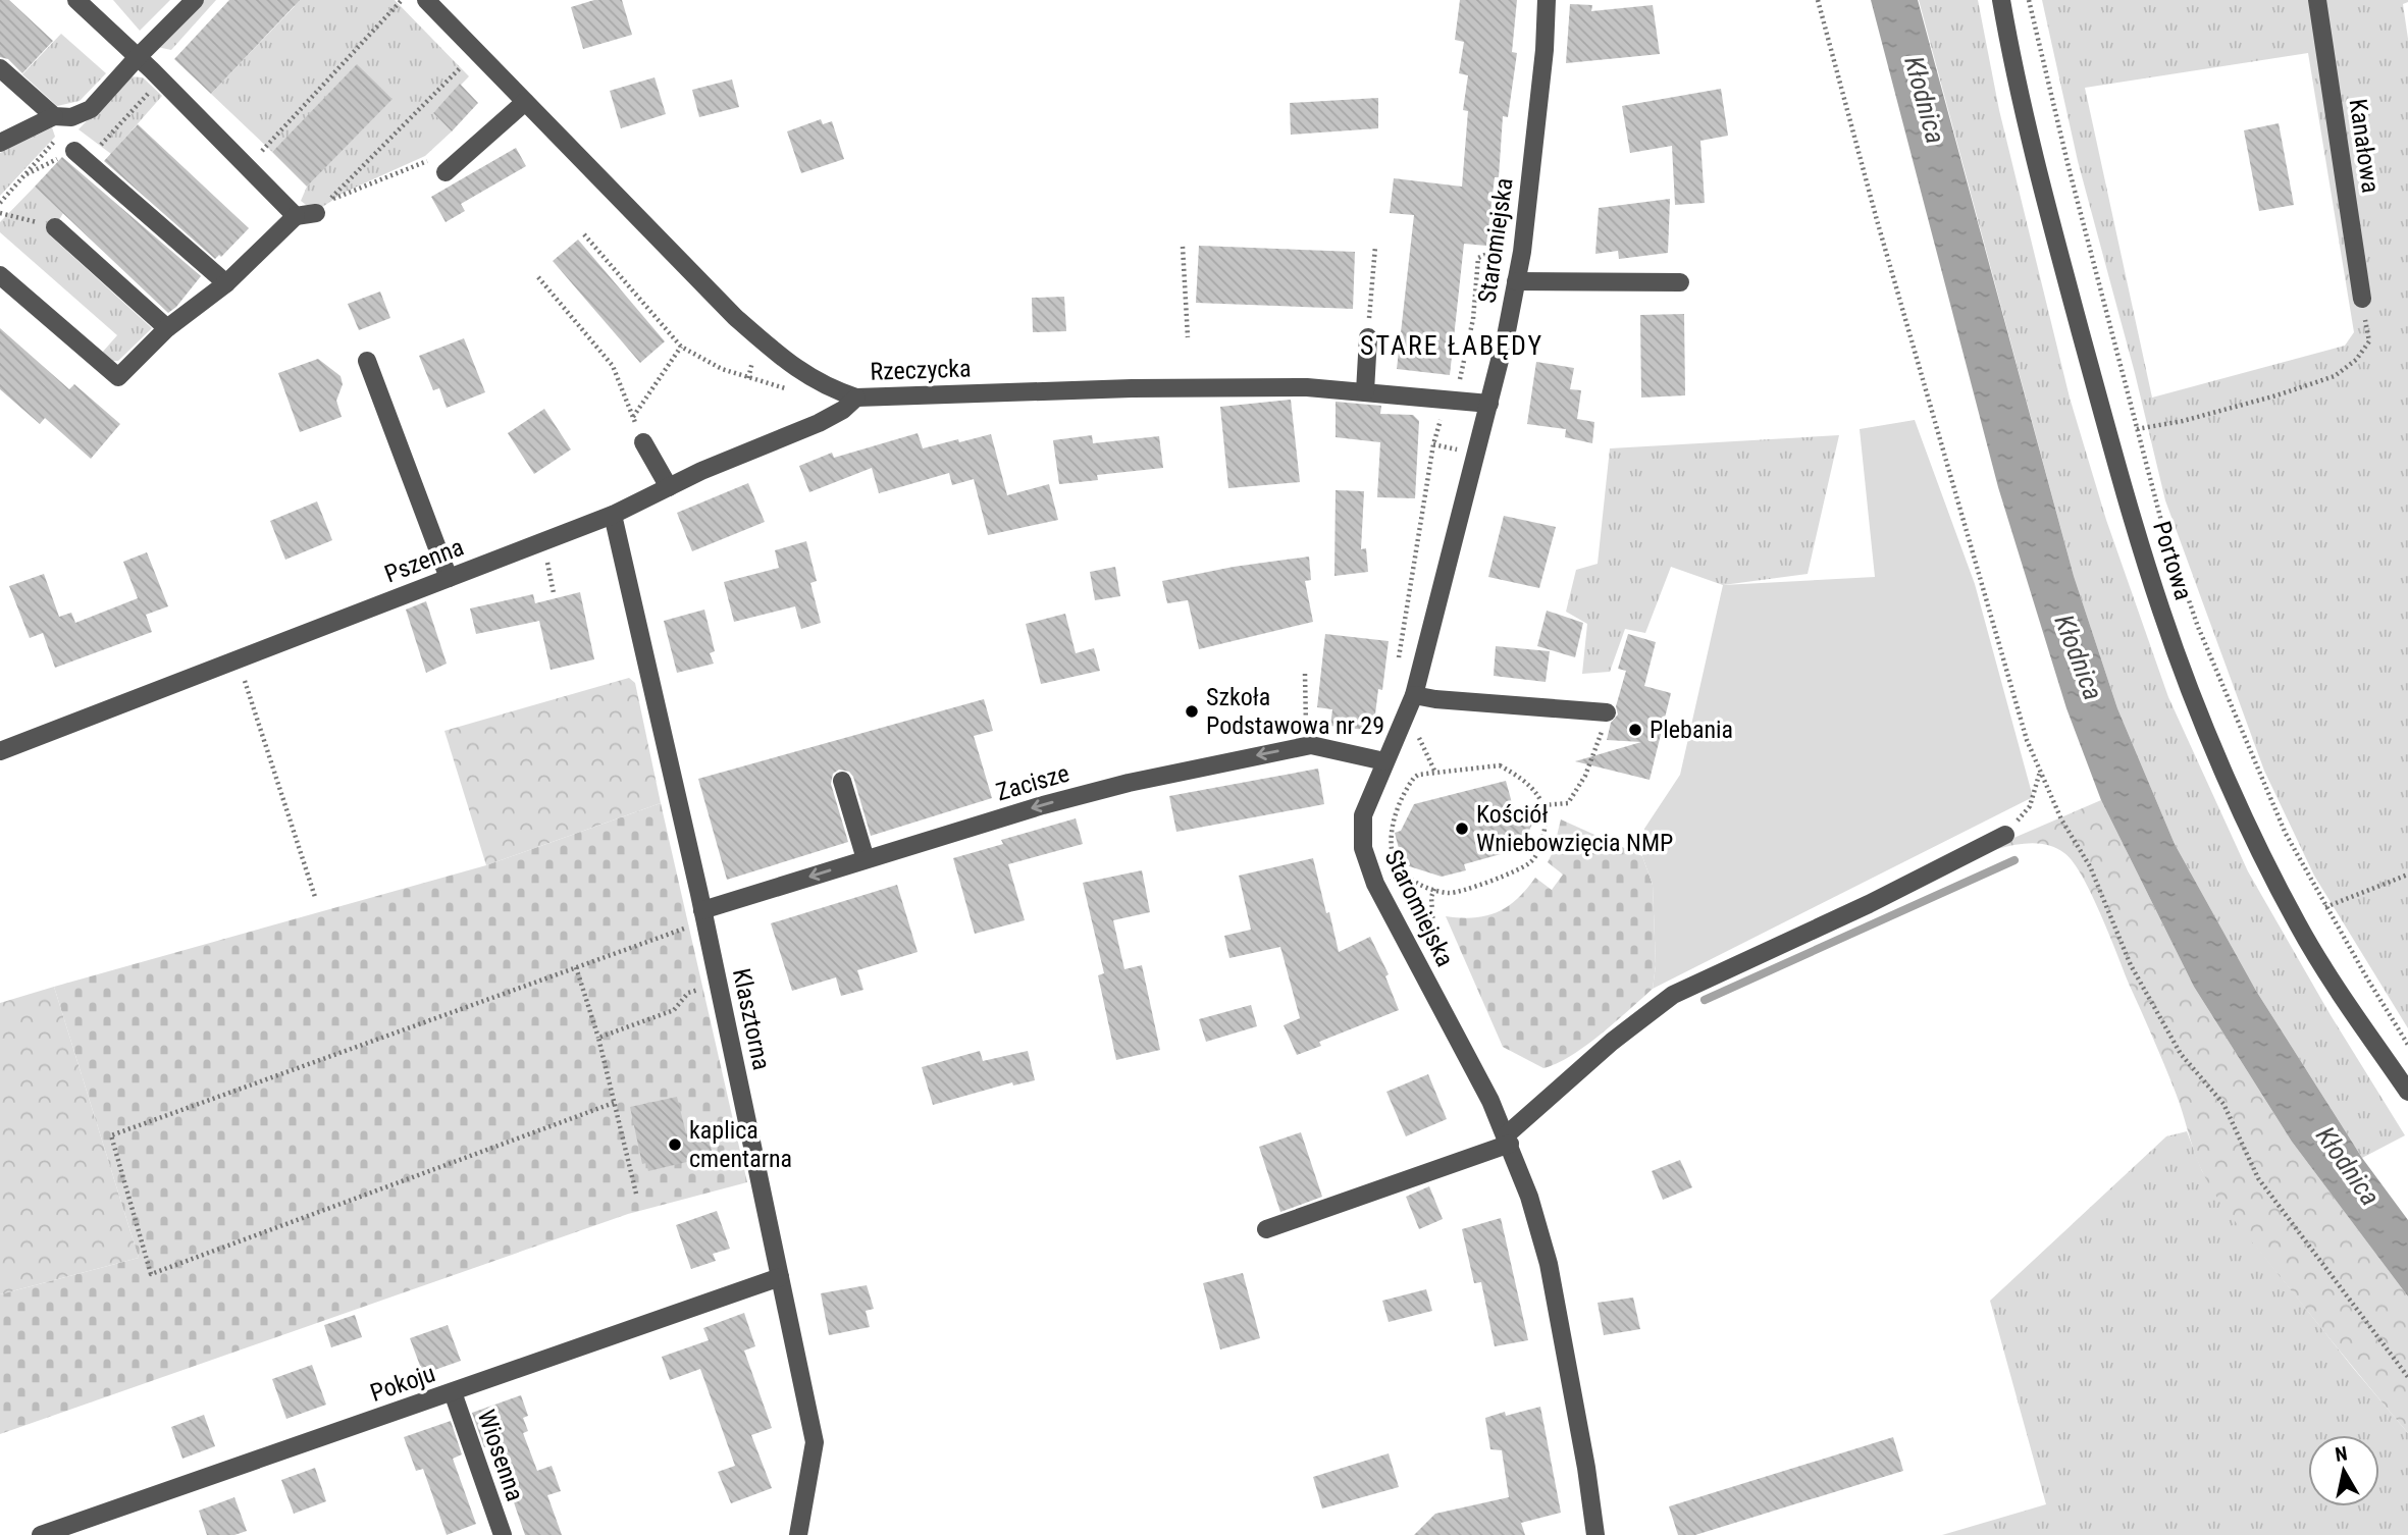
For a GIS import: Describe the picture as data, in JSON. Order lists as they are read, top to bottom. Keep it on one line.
{"streets":{"street":["Kanałowa","Staromiejska","Rzeczycka","Pszenna","Portowa","Zacisze","Klasztorna","Pokoju","Wiosenna"]},"crossings":[["Staromiejska","Rzeczycka"],["Staromiejska","Zacisze"],["Rzeczycka","Pszenna"],["Pszenna","Klasztorna"],["Zacisze","Klasztorna"],["Klasztorna","Pokoju"],["Pokoju","Wiosenna"]],"one_way":["Zacisze"],"districts":["STARE ŁABĘDY"],"water":["Kłodnica"],"places":["Szkoła Podstawowa nr 29","Plebania","Kościół Wniebowzięcia NMP","kaplica cmentarna"],"north":"top"}
